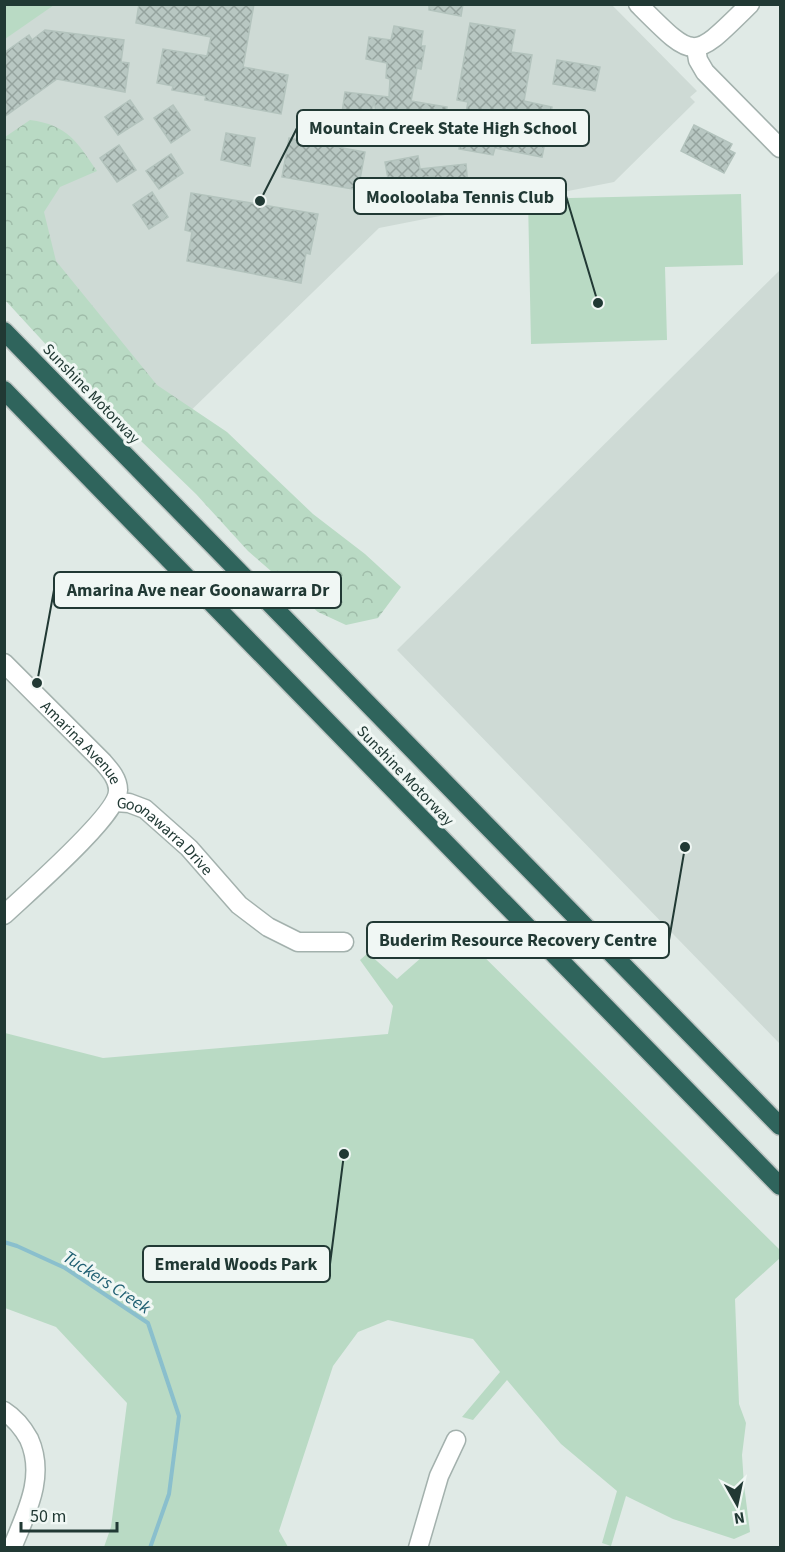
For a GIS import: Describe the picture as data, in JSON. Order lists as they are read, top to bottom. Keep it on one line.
{"streets":{"highway":["Sunshine Motorway"],"street":["Amarina Avenue","Goonawarra Drive"]},"crossings":[["Amarina Avenue","Goonawarra Drive"]],"water":["Tuckers Creek"],"places":["Mountain Creek State High School","Mooloolaba Tennis Club","Amarina Ave near Goonawarra Dr","Buderim Resource Recovery Centre","Emerald Woods Park"],"scale_bar":"50 m","north":"bottom"}
